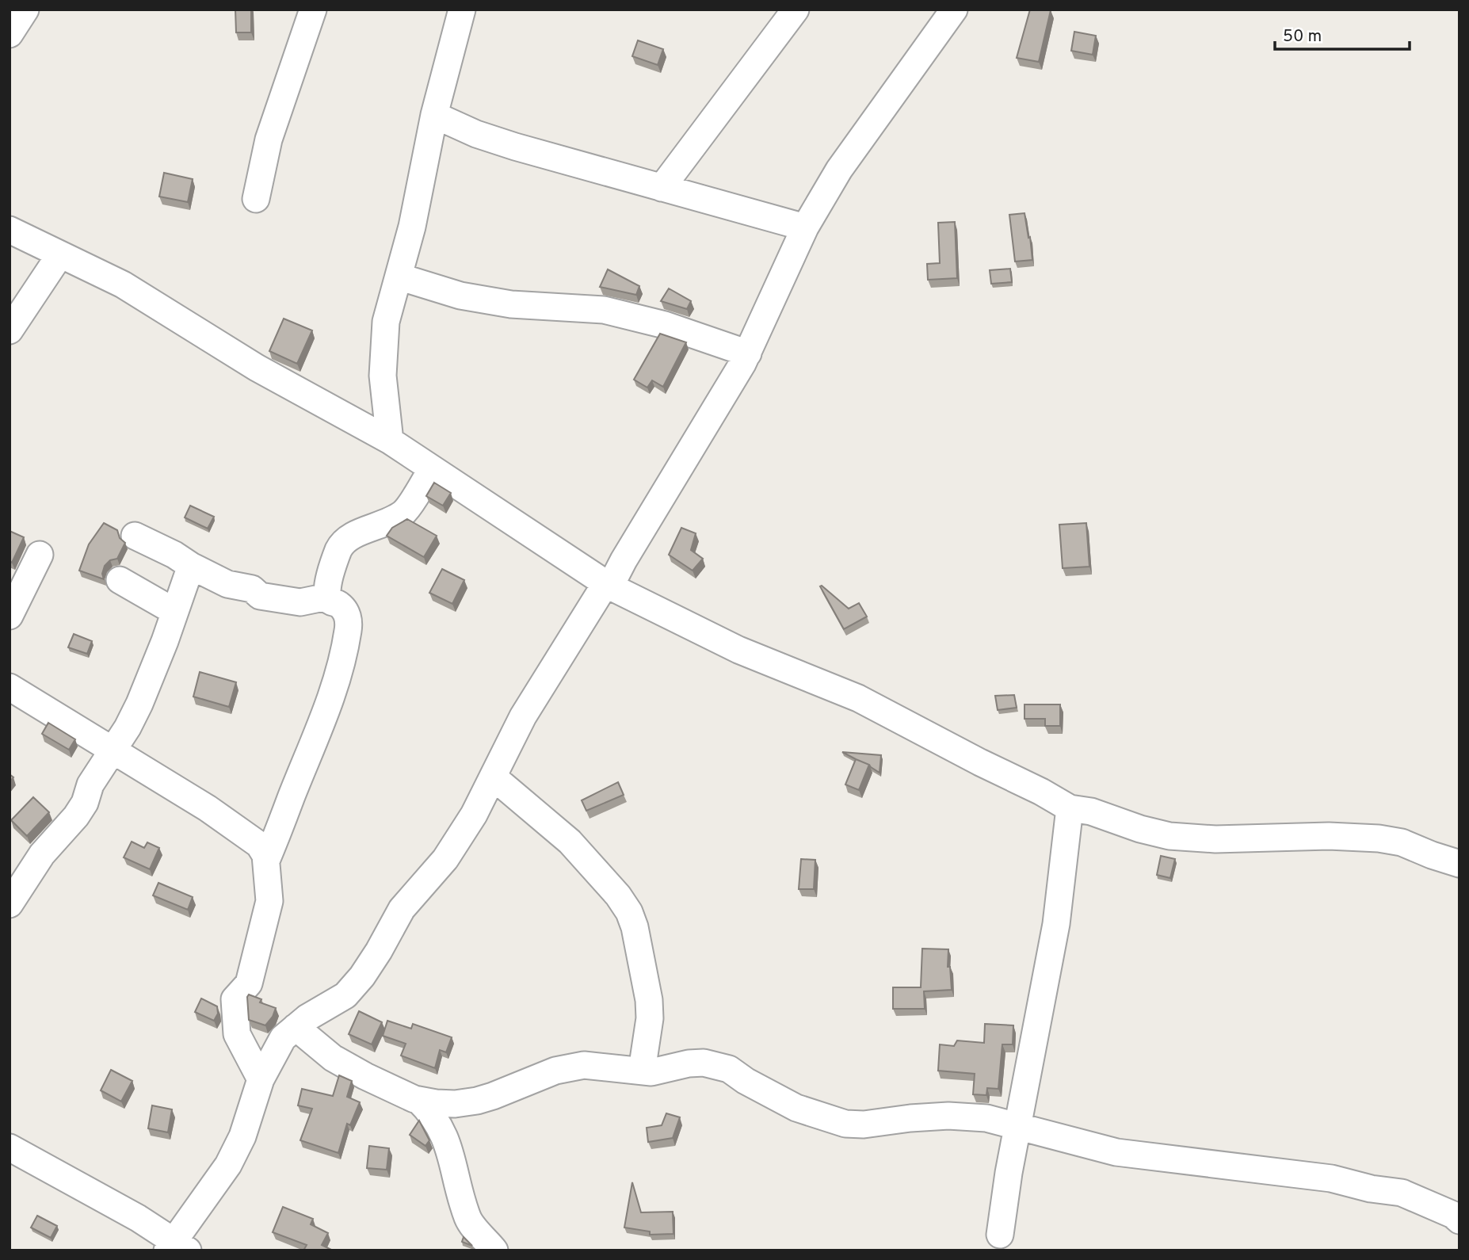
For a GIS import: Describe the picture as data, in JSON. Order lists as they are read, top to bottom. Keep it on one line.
{"scale_bar":"50 m"}
